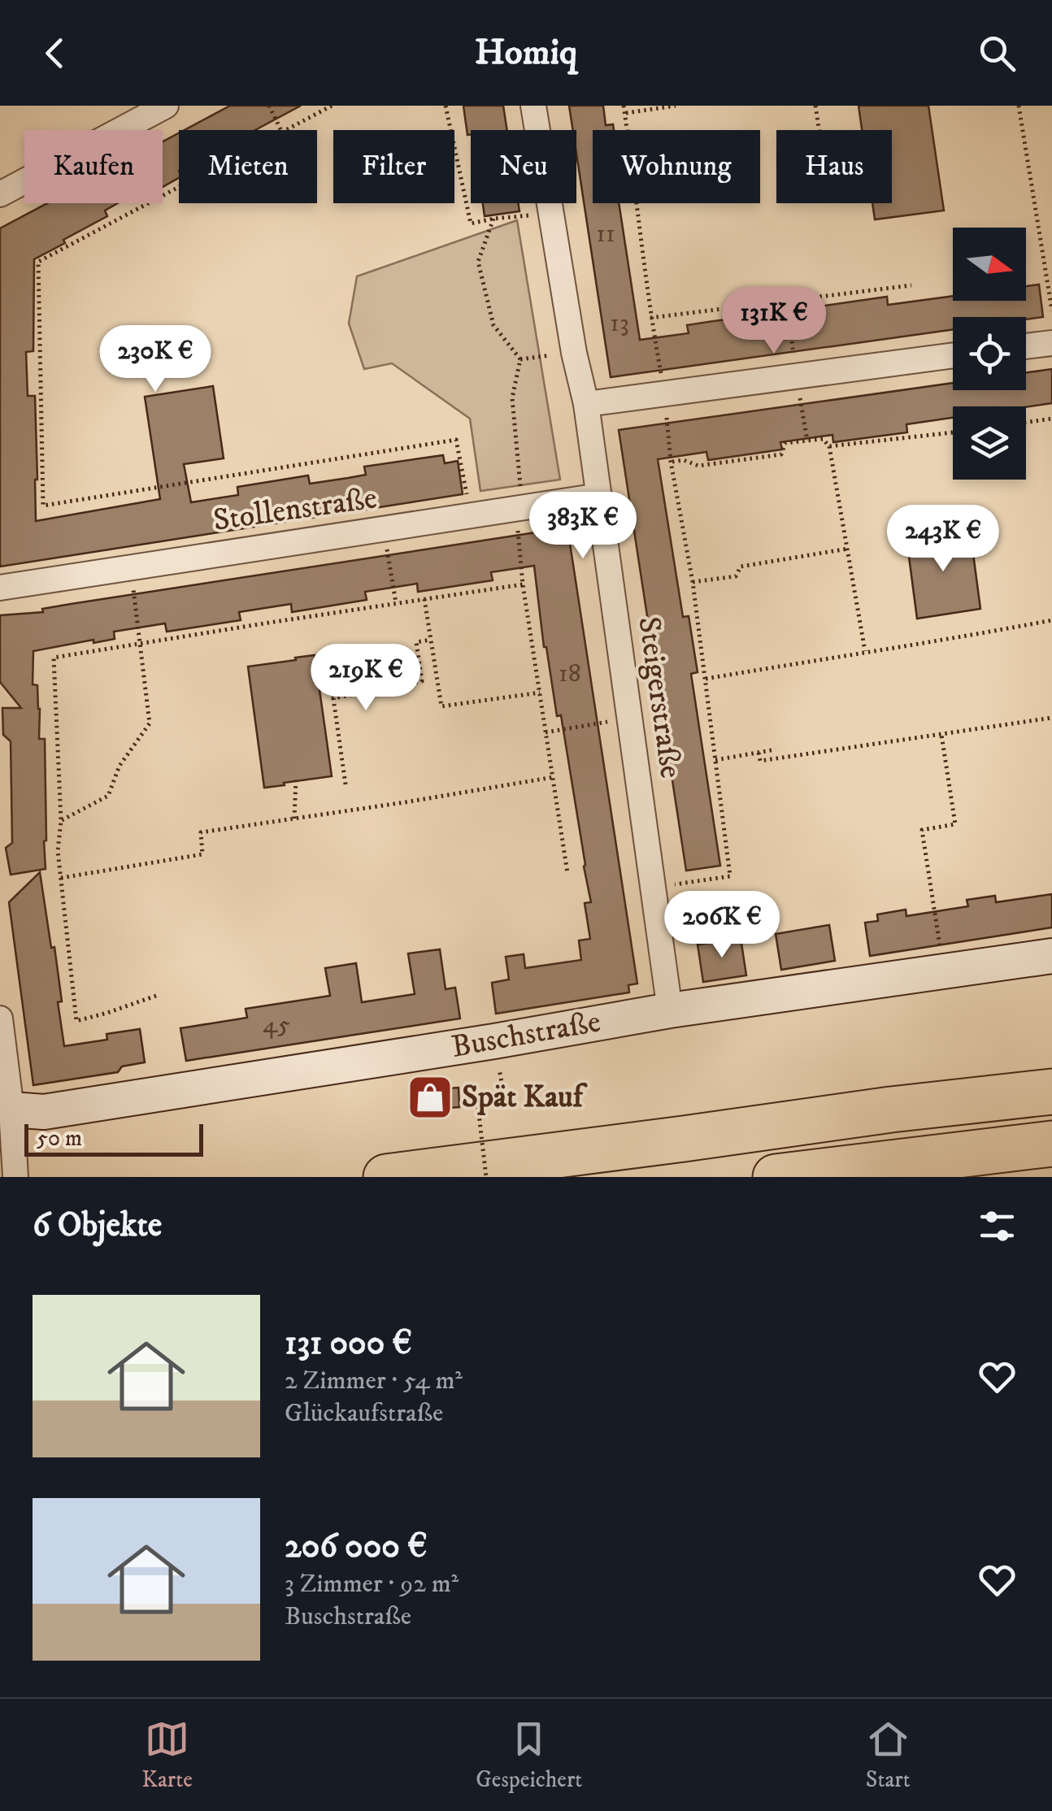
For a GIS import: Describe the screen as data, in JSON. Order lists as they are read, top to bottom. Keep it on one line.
{"streets":{"street":["Stollenstraße","Steigerstraße","Buschstraße"]},"crossings":[["Stollenstraße","Steigerstraße"],["Steigerstraße","Buschstraße"]],"places":{"shop":["Spät Kauf"]},"house_numbers":["11","13","18","45"],"scale_bar":"50 m","north":"right","page":{"header":"Homiq","chip":["Kaufen","Mieten","Filter","Neu","Wohnung","Haus"],"price":["131K €","230K €","383K €","243K €","219K €","206K €"],"scale":"50 m","heading":"6 Objekte","list":[{"name":"131 000 €","note":"2 Zimmer · 54 m² · Glückaufstraße"},{"name":"206 000 €","note":"3 Zimmer · 92 m² · Buschstraße"}],"tabs":["Karte","Gespeichert","Start"]}}
